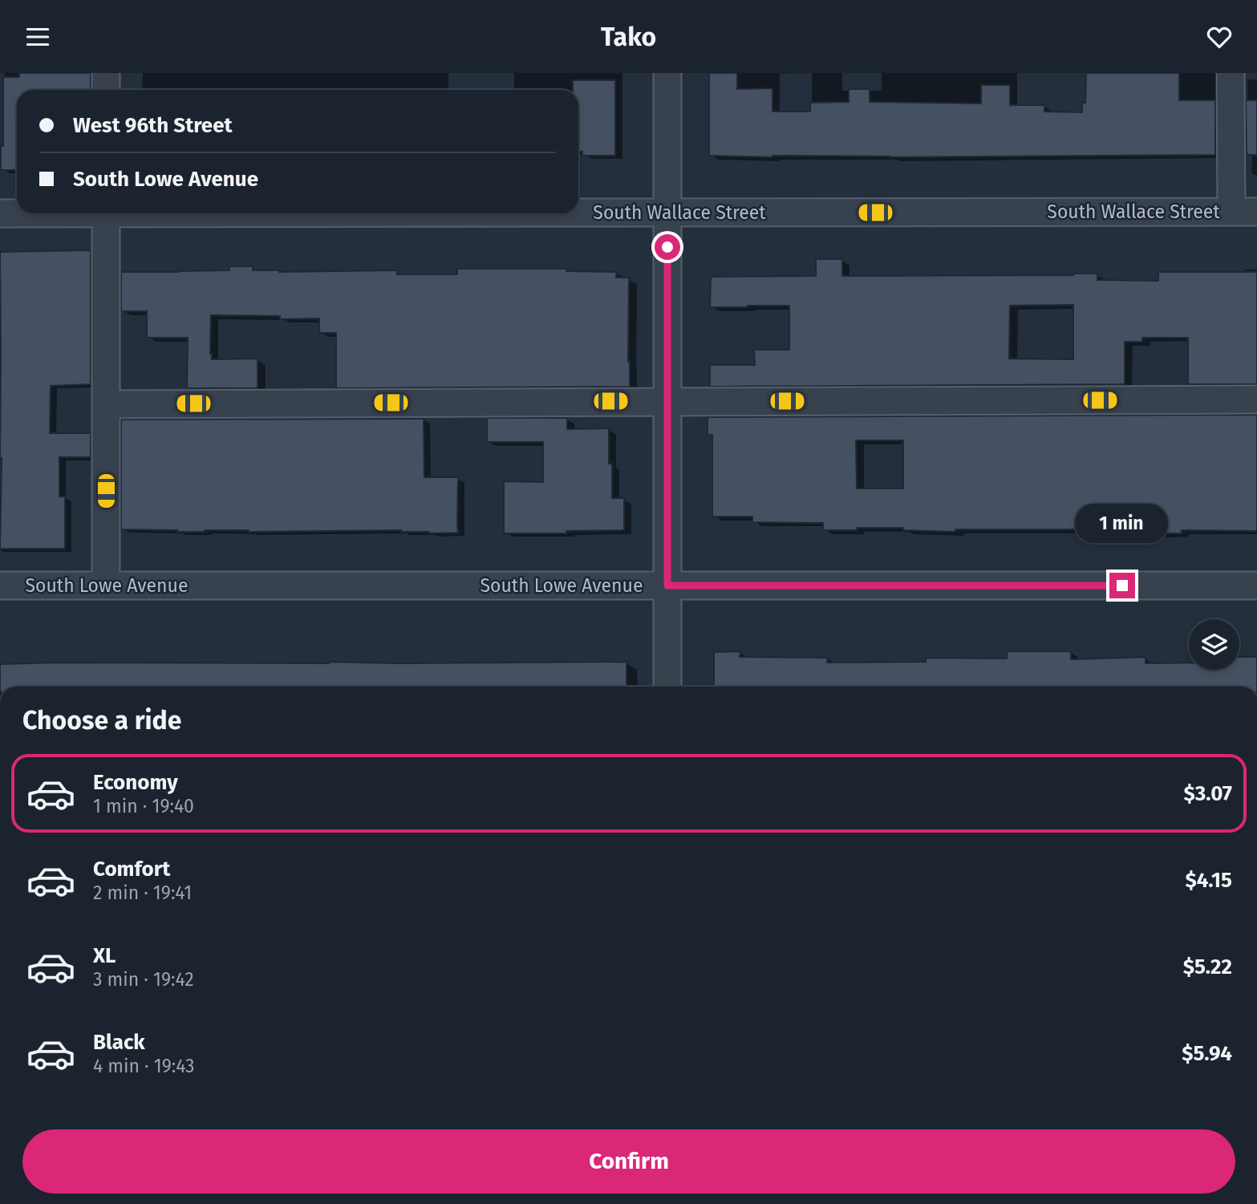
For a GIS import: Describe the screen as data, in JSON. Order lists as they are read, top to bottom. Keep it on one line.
{"streets":{"street":["South Wallace Street","South Lowe Avenue"]},"page":{"header":"Tako","banner":["West 96th Street","South Lowe Avenue"],"bubble":"1 min","heading":"Choose a ride","list":[{"name":"Economy","note":"1 min · 19:40","value":"$3.07"},{"name":"Comfort","note":"2 min · 19:41","value":"$4.15"},{"name":"XL","note":"3 min · 19:42","value":"$5.22"},{"name":"Black","note":"4 min · 19:43","value":"$5.94"}],"buttons":"Confirm"}}
